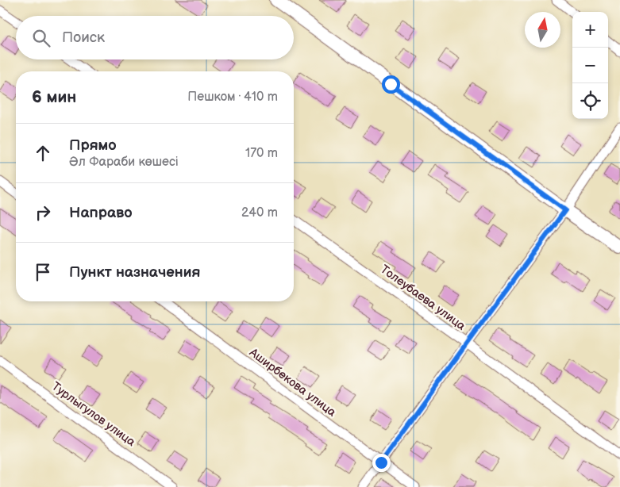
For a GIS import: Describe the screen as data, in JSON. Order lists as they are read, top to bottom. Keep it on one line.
{"streets":{"street":["Толеубаева улица","Аширбекова улица","Турлыгулов улица"]},"north":"top","page":{"map_buttons":["+","−"],"search":"Поиск","heading":["6 мин","Пешком · 410 m"],"list":[["Прямо","Әл Фараби көшесі","170 m"],["Направо","240 m"],"Пункт назначения"]}}
